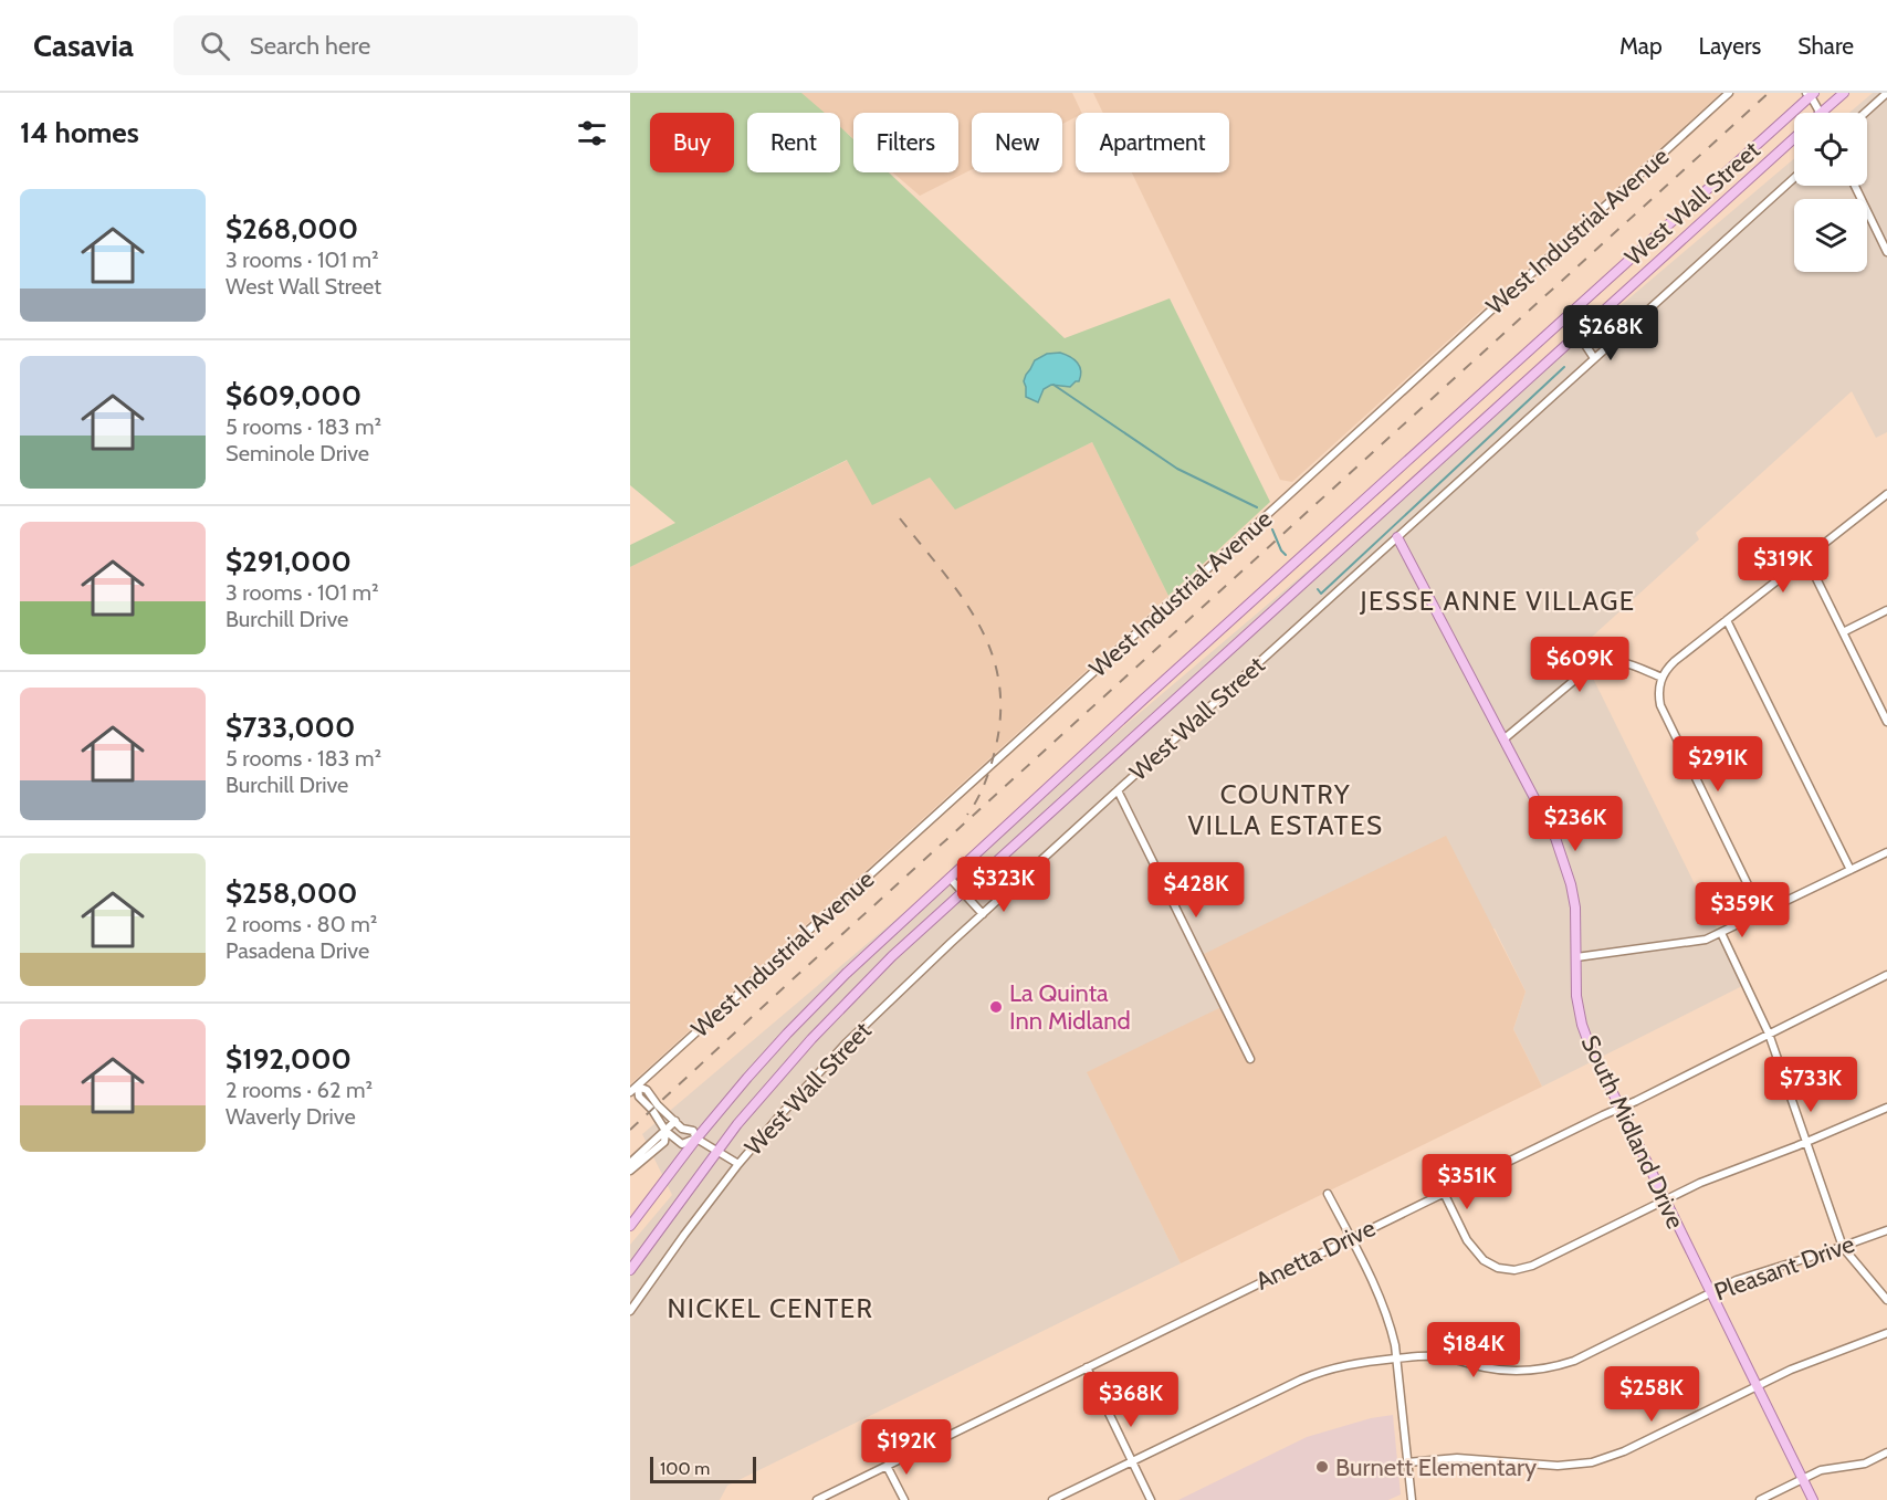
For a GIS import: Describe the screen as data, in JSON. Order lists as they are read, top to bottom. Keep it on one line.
{"streets":{"main road":["West Wall Street","South Midland Drive"],"street":["West Industrial Avenue","Anetta Drive","Pleasant Drive"]},"crossings":[["West Wall Street","South Midland Drive"],["South Midland Drive","Anetta Drive"],["South Midland Drive","Pleasant Drive"]],"districts":["JESSE ANNE VILLAGE","COUNTRY VILLA ESTATES","NICKEL CENTER"],"places":["La Quinta Inn Midland","Burnett Elementary"],"scale_bar":"100 m","page":{"header":"Casavia","search":"Search here","nav":["Map","Layers","Share"],"heading":"14 homes","chip":["Buy","Rent","Filters","New","Apartment"],"list":[{"name":"$268,000","note":"3 rooms · 101 m² · West Wall Street"},{"name":"$609,000","note":"5 rooms · 183 m² · Seminole Drive"},{"name":"$291,000","note":"3 rooms · 101 m² · Burchill Drive"},{"name":"$733,000","note":"5 rooms · 183 m² · Burchill Drive"},{"name":"$258,000","note":"2 rooms · 80 m² · Pasadena Drive"},{"name":"$192,000","note":"2 rooms · 62 m² · Waverly Drive"}],"price":["$268K","$319K","$609K","$291K","$236K","$323K","$428K","$359K","$733K","$351K","$184K","$258K","$368K","$192K"],"scale":"100 m"}}
